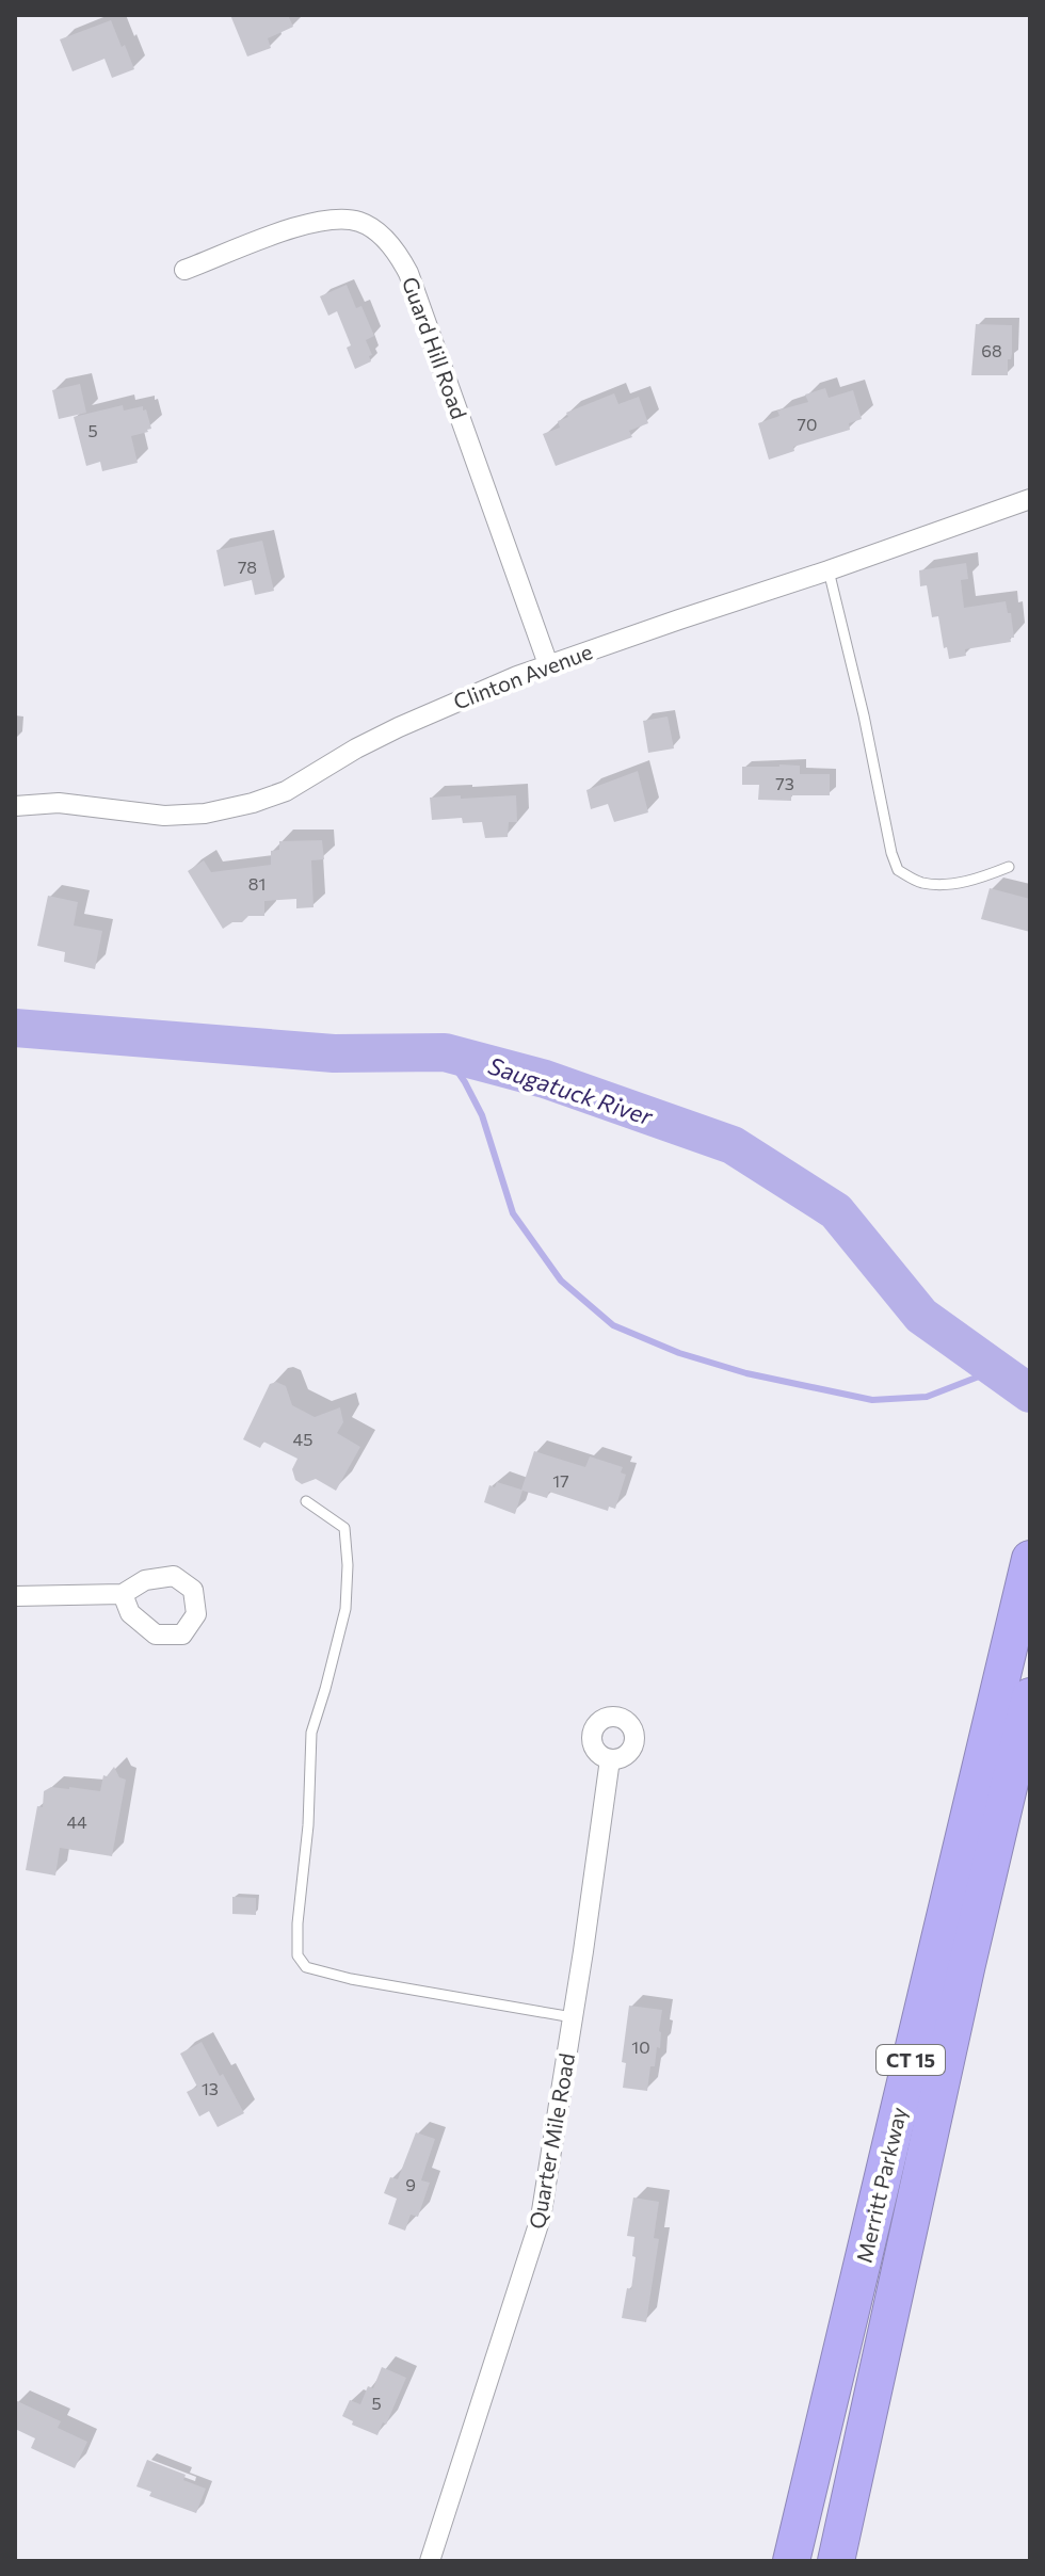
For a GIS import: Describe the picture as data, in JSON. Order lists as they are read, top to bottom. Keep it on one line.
{"streets":{"highway":["CT 15","Merritt Parkway"],"street":["Guard Hill Road","Clinton Avenue","Quarter Mile Road"]},"crossings":[["Guard Hill Road","Clinton Avenue"]],"water":["Saugatuck River"],"house_numbers":["68","70","5","78","73","81","45","17","44","10","13","9","5"]}
